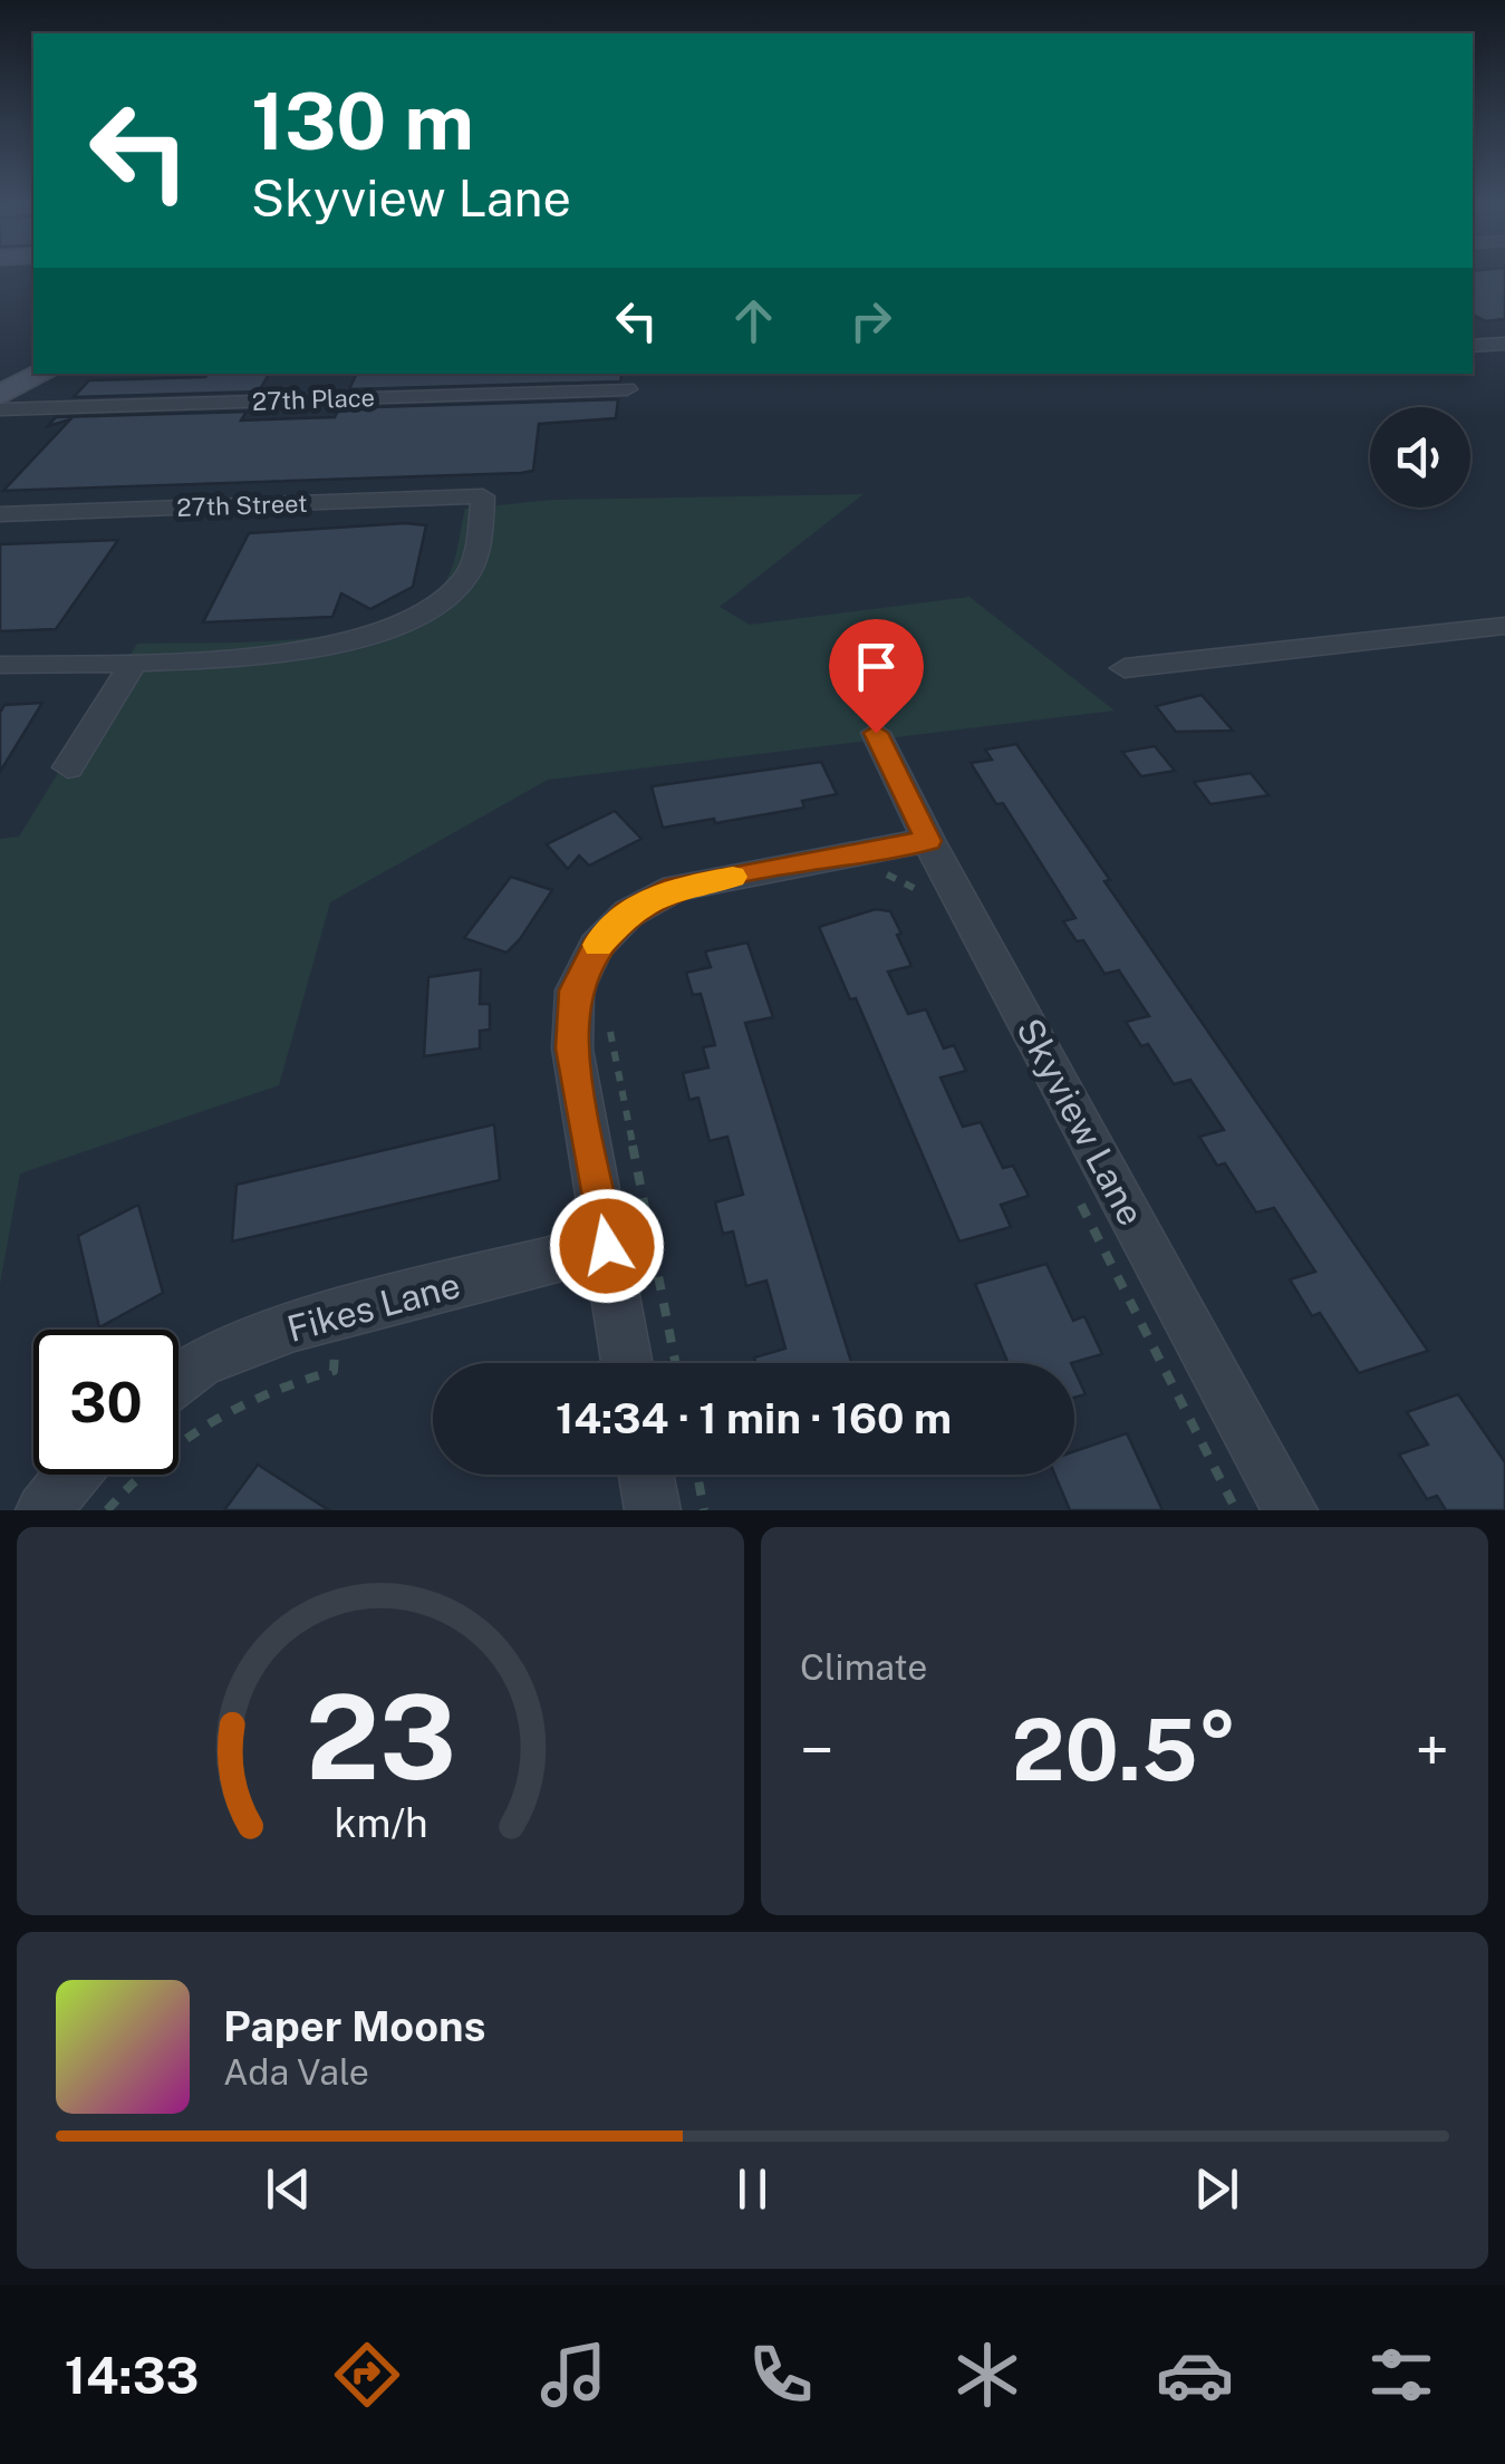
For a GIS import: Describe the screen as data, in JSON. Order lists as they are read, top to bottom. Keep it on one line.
{"streets":{"street":["27th Place","27th Street","Skyview Lane","Fikes Lane"]},"page":{"turn":["130 m","Skyview Lane"],"limit":"30","trip":"14:34 · 1 min · 160 m","tile":"Climate","heat":["−","20.5°","+"],"song":["Paper Moons","Ada Vale"],"tabs":"14:33","gauge":["23","km/h"]}}
